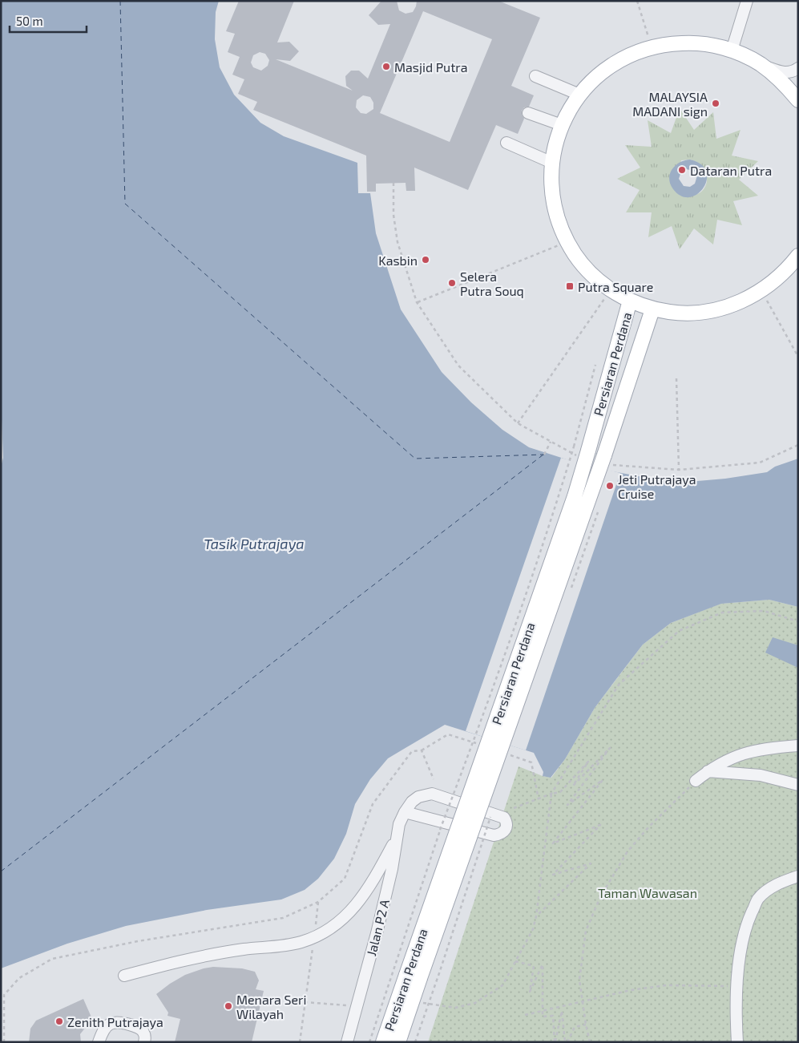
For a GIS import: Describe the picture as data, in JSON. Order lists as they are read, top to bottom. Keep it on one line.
{"streets":{"main road":["Persiaran Perdana"],"street":["Jalan P2 A"]},"water":["Tasik Putrajaya"],"parks":["Taman Wawasan"],"places":{"other":["Masjid Putra","MALAYSIA MADANI sign","Dataran Putra","Kasbin","Selera Putra Souq","Jeti Putrajaya Cruise","Menara Seri Wilayah","Zenith Putrajaya"],"transit":["Putra Square"]},"scale_bar":"50 m"}
